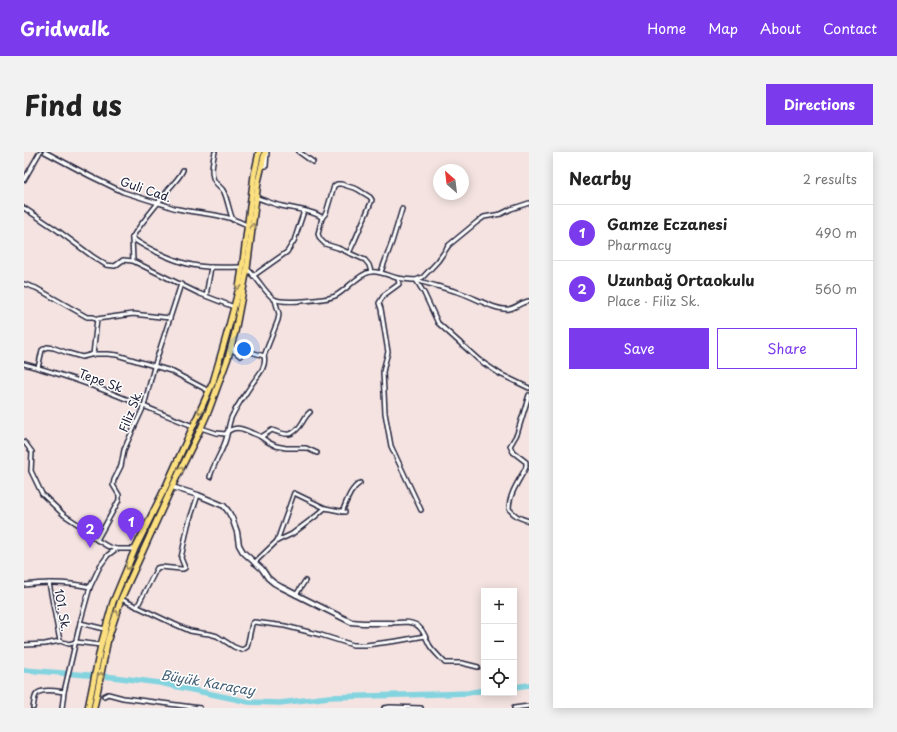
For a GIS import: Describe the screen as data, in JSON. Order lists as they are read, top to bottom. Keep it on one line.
{"streets":{"street":["Guli Cad.","Tepe Sk","Filiz Sk.","101. Sk."]},"crossings":[["Tepe Sk","Filiz Sk."]],"water":["Büyük Karaçay"],"north":"top left","page":{"header":"Gridwalk","nav":["Home","Map","About","Contact"],"title":"Find us","buttons":["Directions",["Save","Share"]],"heading":["Nearby","2 results"],"list":[{"mark":"1","name":"Gamze Eczanesi","note":"Pharmacy","value":"490 m"},{"mark":"2","name":"Uzunbağ Ortaokulu","note":"Place · Filiz Sk.","value":"560 m"}],"pins":["1","2"],"map_buttons":["+","−"]}}
